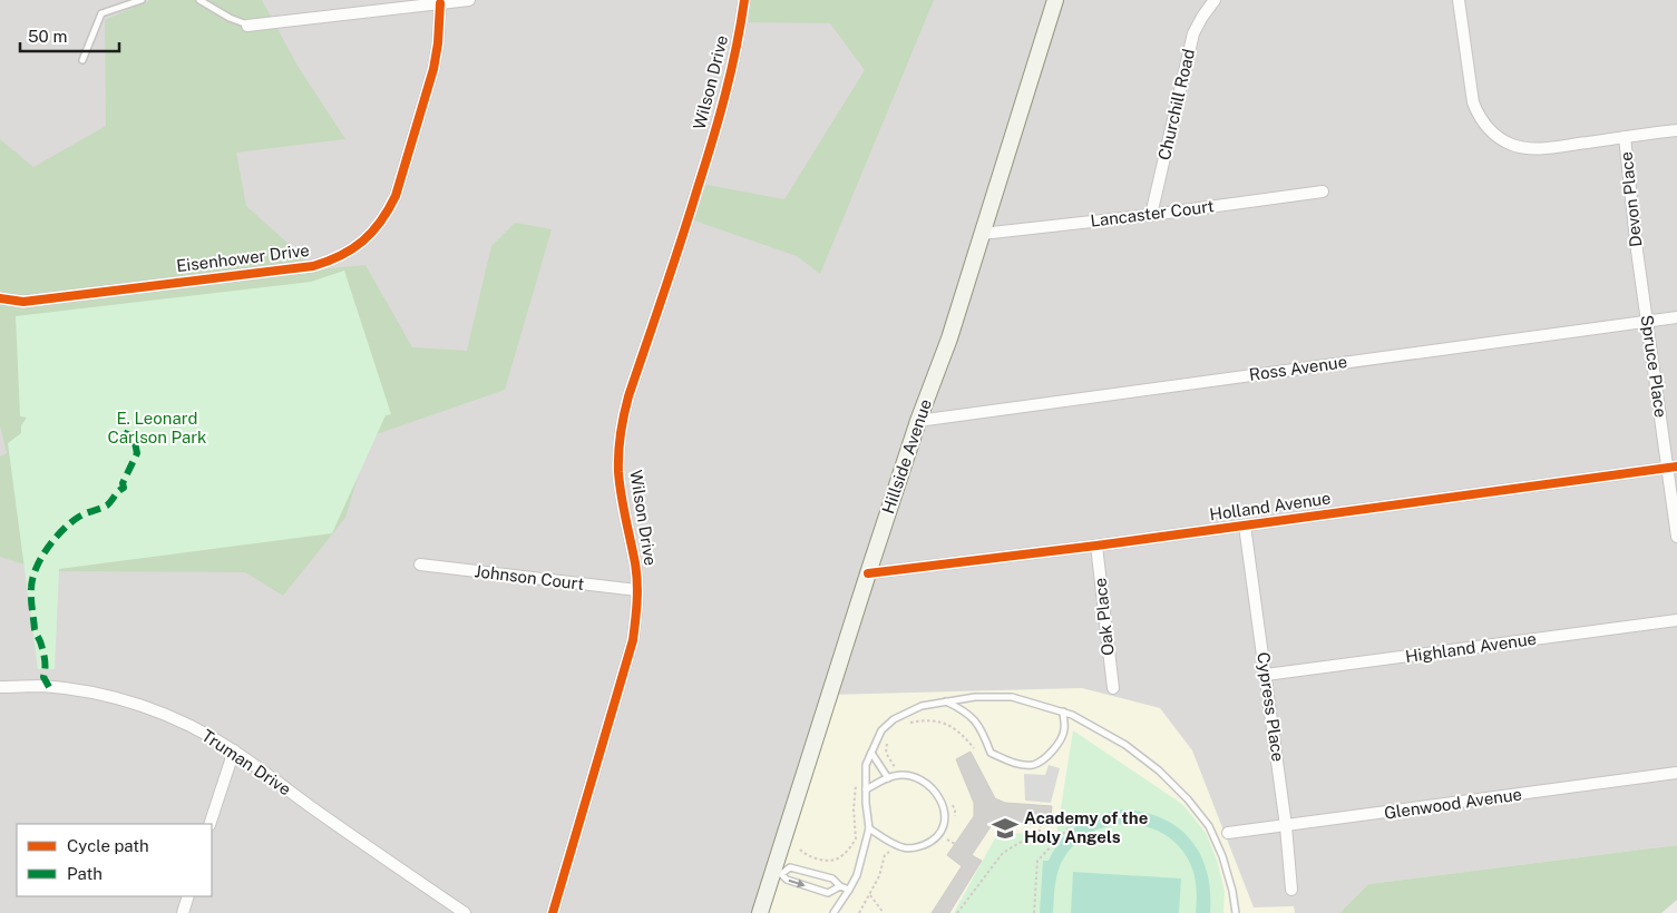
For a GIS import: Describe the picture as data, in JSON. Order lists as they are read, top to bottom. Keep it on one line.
{"streets":{"main road":["Hillside Avenue"],"street":["Wilson Drive","Churchill Road","Devon Place","Lancaster Court","Eisenhower Drive","Spruce Place","Ross Avenue","Holland Avenue","Johnson Court","Oak Place","Highland Avenue","Cypress Place","Truman Drive","Glenwood Avenue"]},"crossings":[["Wilson Drive","Johnson Court"],["Churchill Road","Lancaster Court"],["Devon Place","Spruce Place"],["Lancaster Court","Hillside Avenue"],["Spruce Place","Ross Avenue"],["Spruce Place","Holland Avenue"],["Ross Avenue","Hillside Avenue"],["Hillside Avenue","Holland Avenue"],["Holland Avenue","Oak Place"],["Holland Avenue","Cypress Place"],["Highland Avenue","Cypress Place"],["Cypress Place","Glenwood Avenue"]],"parks":["E. Leonard Carlson Park"],"places":{"school or university":["Academy of the Holy Angels"]},"legend":["Cycle path","Path"],"scale_bar":"50 m"}
